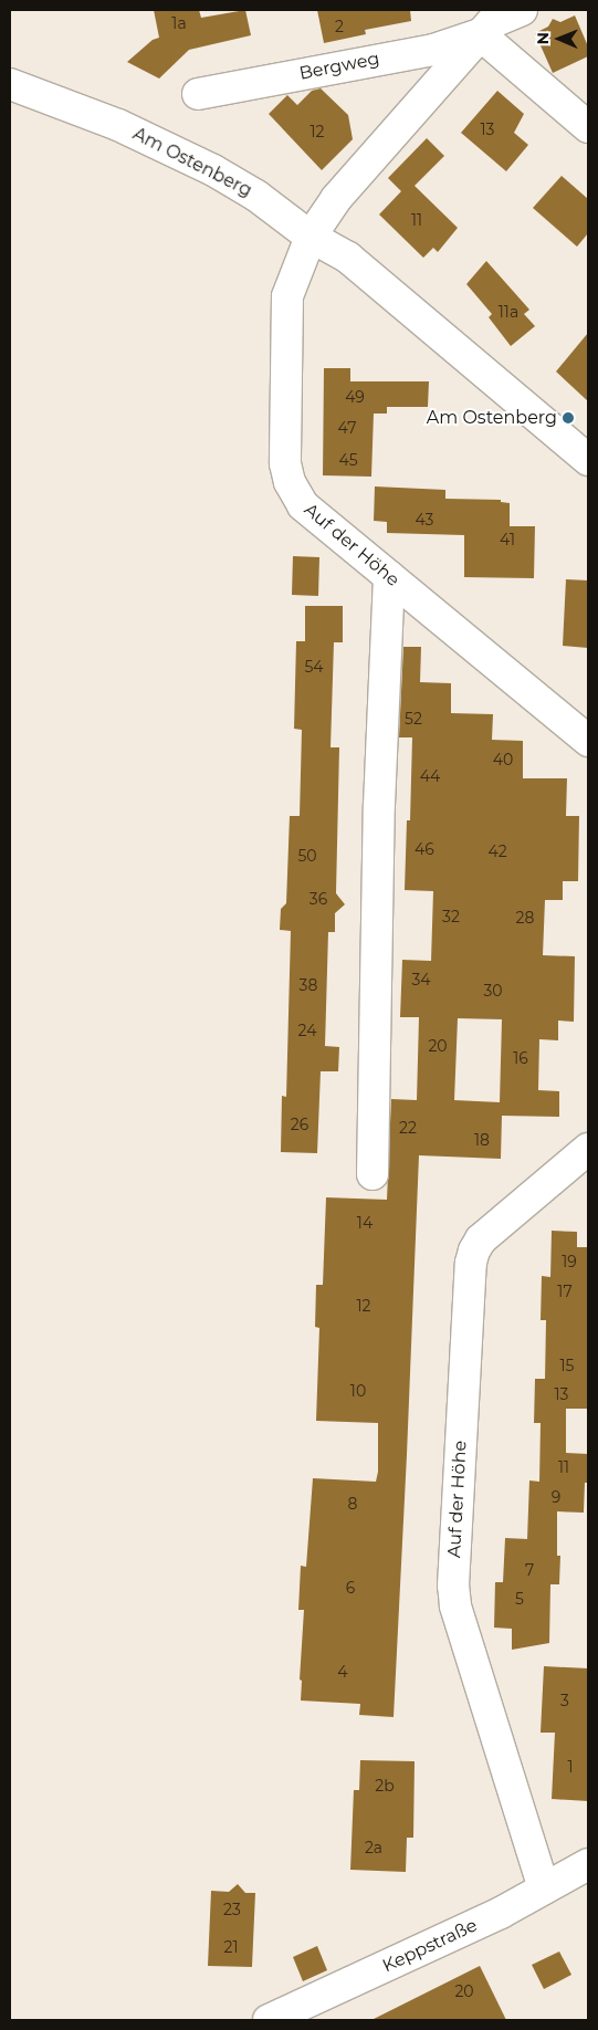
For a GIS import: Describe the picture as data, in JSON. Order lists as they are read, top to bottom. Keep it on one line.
{"streets":{"street":["Bergweg","Am Ostenberg","Auf der Höhe","Keppstraße"]},"crossings":[["Bergweg","Am Ostenberg"],["Bergweg","Auf der Höhe"],["Am Ostenberg","Auf der Höhe"],["Auf der Höhe","Keppstraße"]],"places":["Am Ostenberg"],"house_numbers":["1a","2","13","12","11","11a","49","47","45","43","41","54","52","40","44","46","42","50","36","32","28","34","38","30","24","20","16","26","22","18","14","19","17","12","15","10","13","11","9","8","7","6","5","4","3","1","2b","2a","23","21","20"],"north":"left"}
